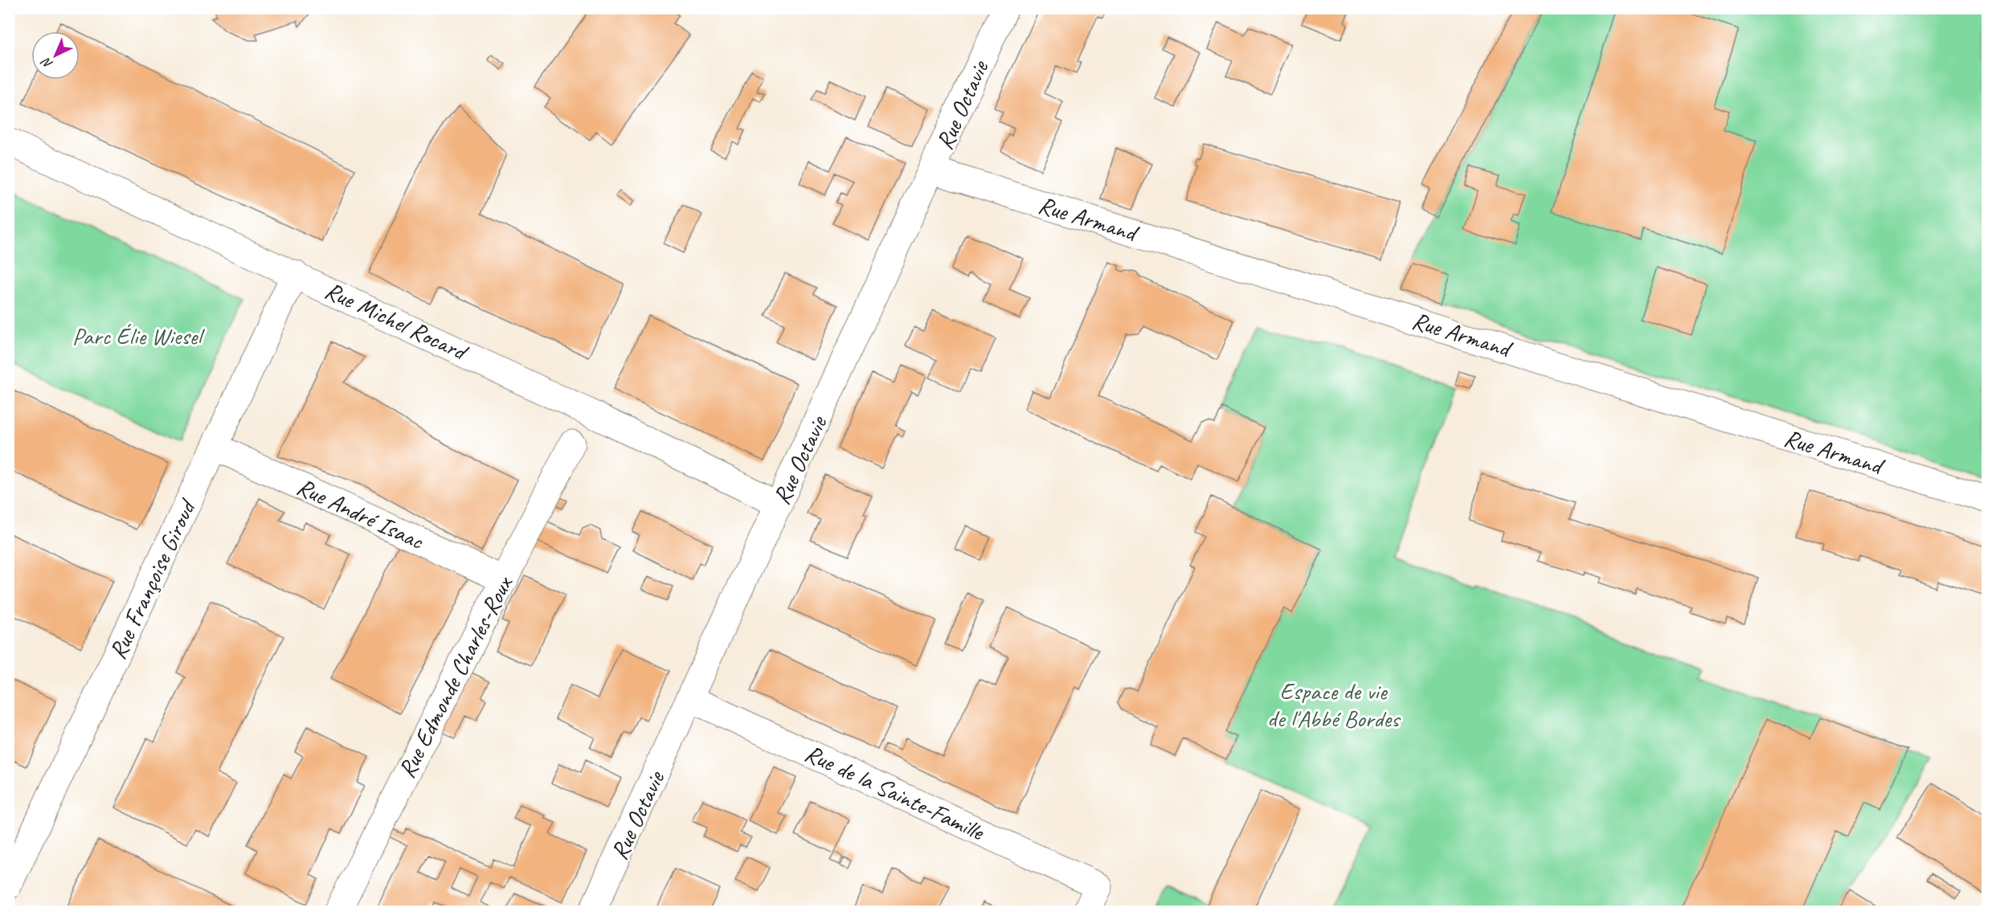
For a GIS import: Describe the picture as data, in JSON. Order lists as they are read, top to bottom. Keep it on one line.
{"streets":{"street":["Rue Octavie","Rue Armand","Rue Michel Rocard","Rue André Isaac","Rue Françoise Giroud","Rue Edmonde Charles-Roux","Rue de la Sainte-Famille"]},"crossings":[["Rue Octavie","Rue Armand"],["Rue Octavie","Rue Michel Rocard"],["Rue Octavie","Rue de la Sainte-Famille"],["Rue Michel Rocard","Rue Françoise Giroud"],["Rue André Isaac","Rue Françoise Giroud"],["Rue André Isaac","Rue Edmonde Charles-Roux"]],"parks":["Parc Élie Wiesel","Espace de vie de l'Abbé Bordes"],"north":"bottom left"}
